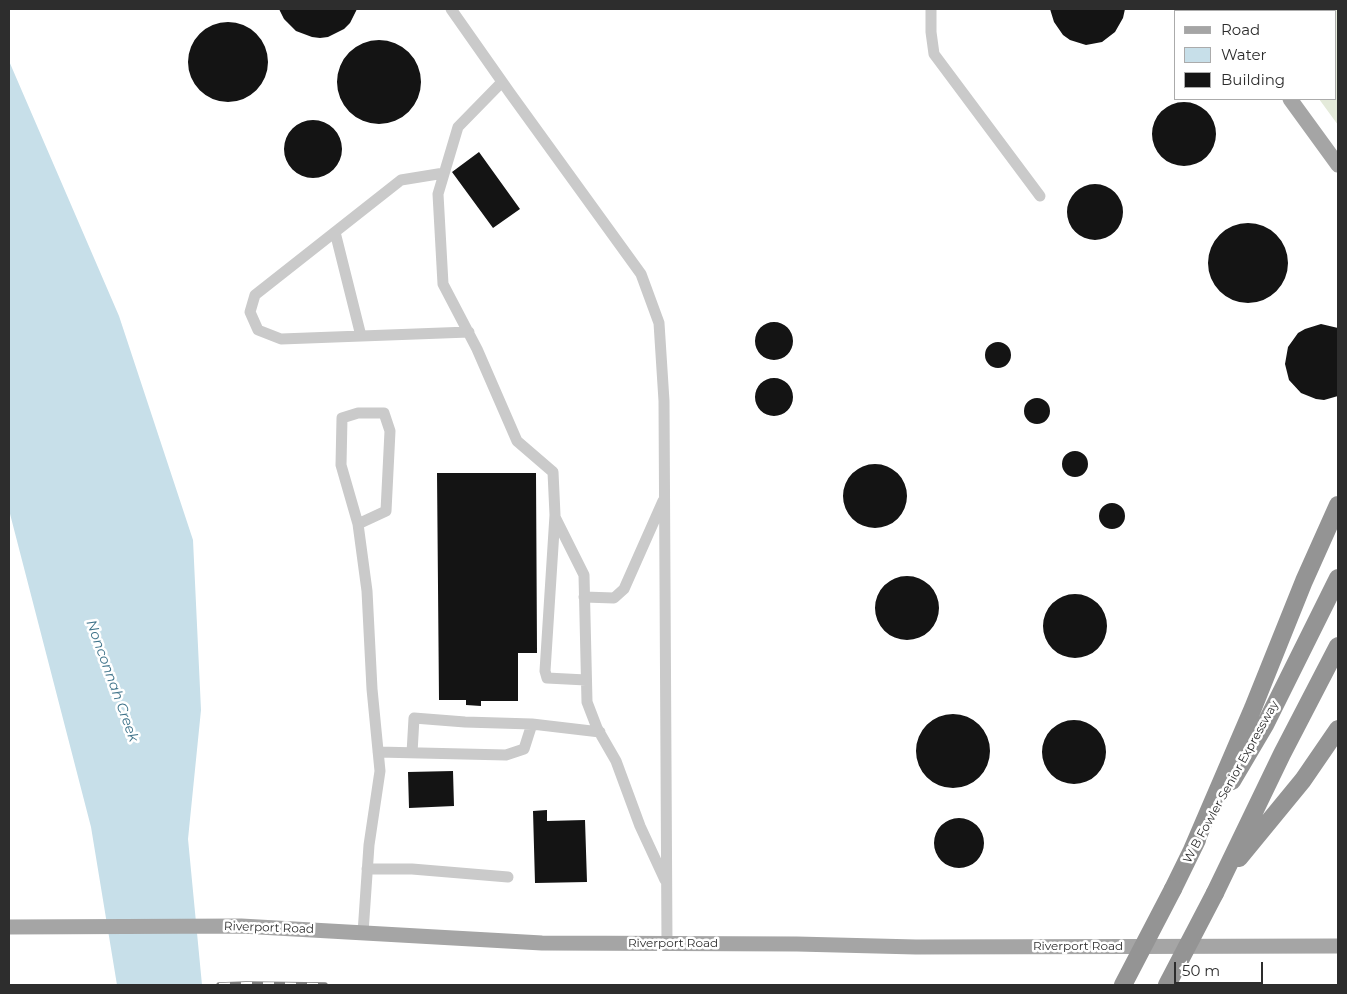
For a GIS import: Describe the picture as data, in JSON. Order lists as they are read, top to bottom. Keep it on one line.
{"streets":{"highway":["W B Fowler Senior Expressway"],"main road":["Riverport Road"]},"water":["Nonconnah Creek"],"legend":["Road","Water","Building"],"scale_bar":"50 m"}
